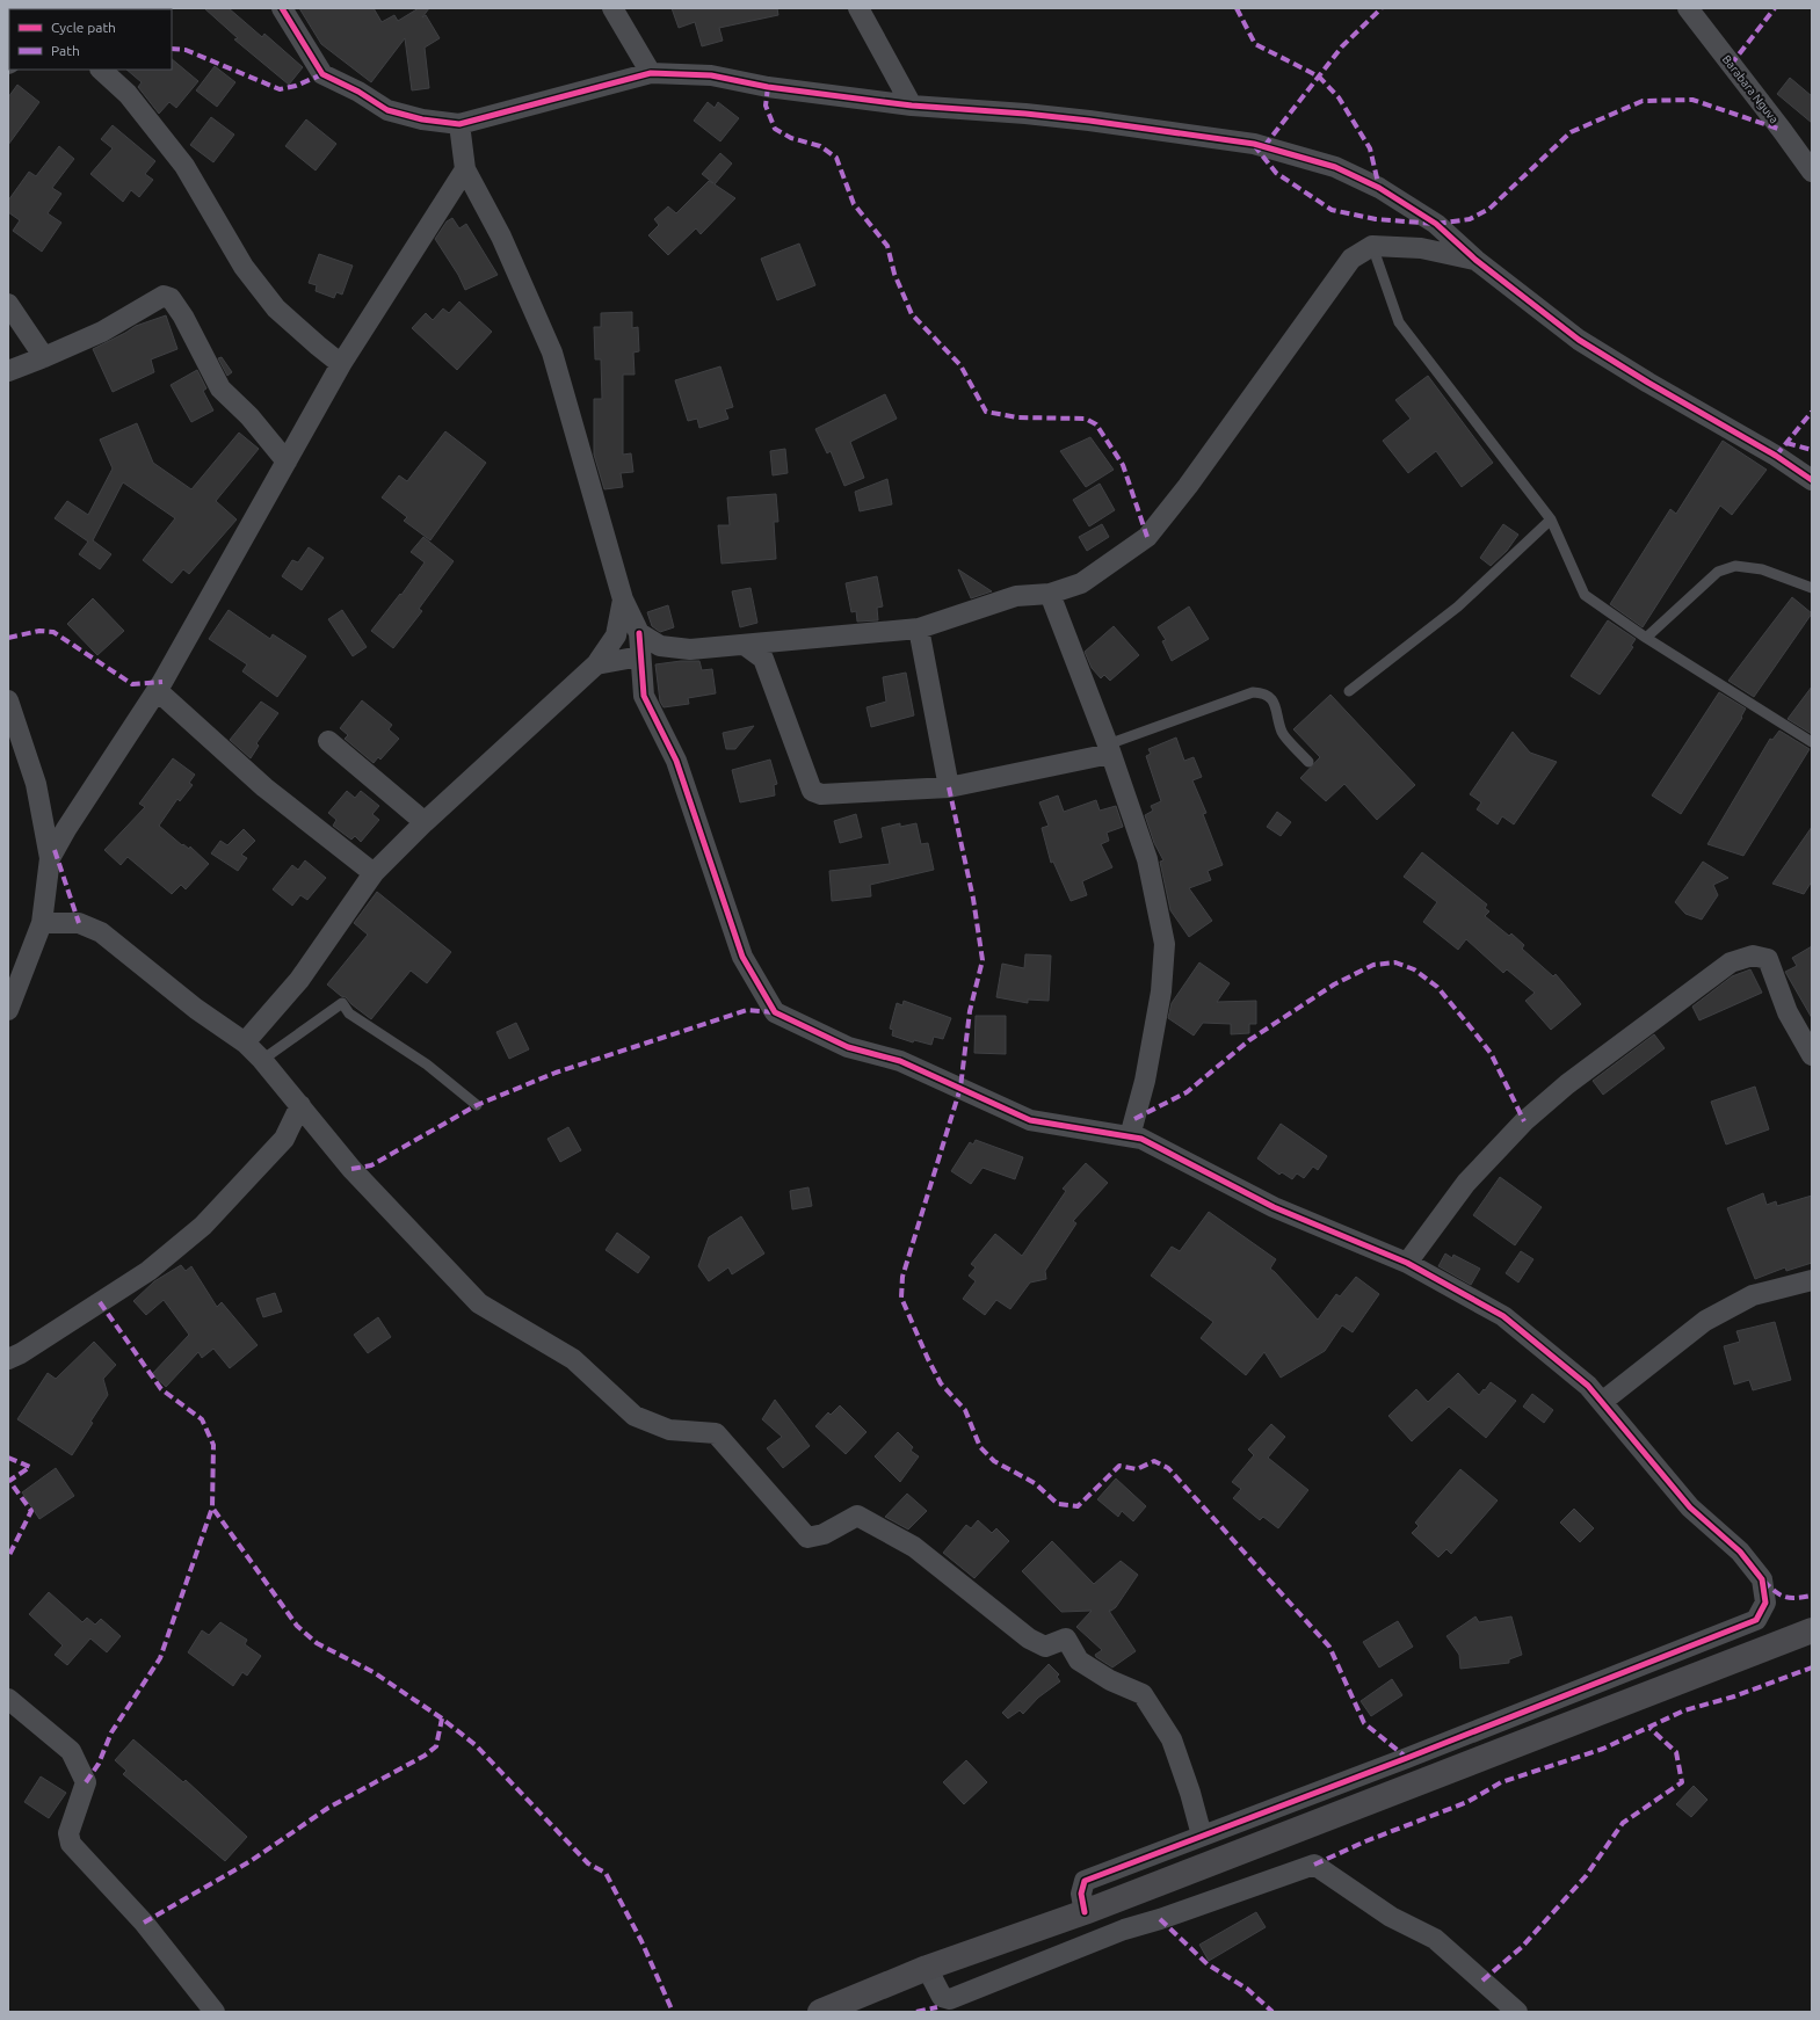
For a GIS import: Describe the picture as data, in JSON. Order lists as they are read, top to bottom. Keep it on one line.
{"streets":{"street":["Barabara Nguva"]},"legend":["Cycle path","Path"]}
